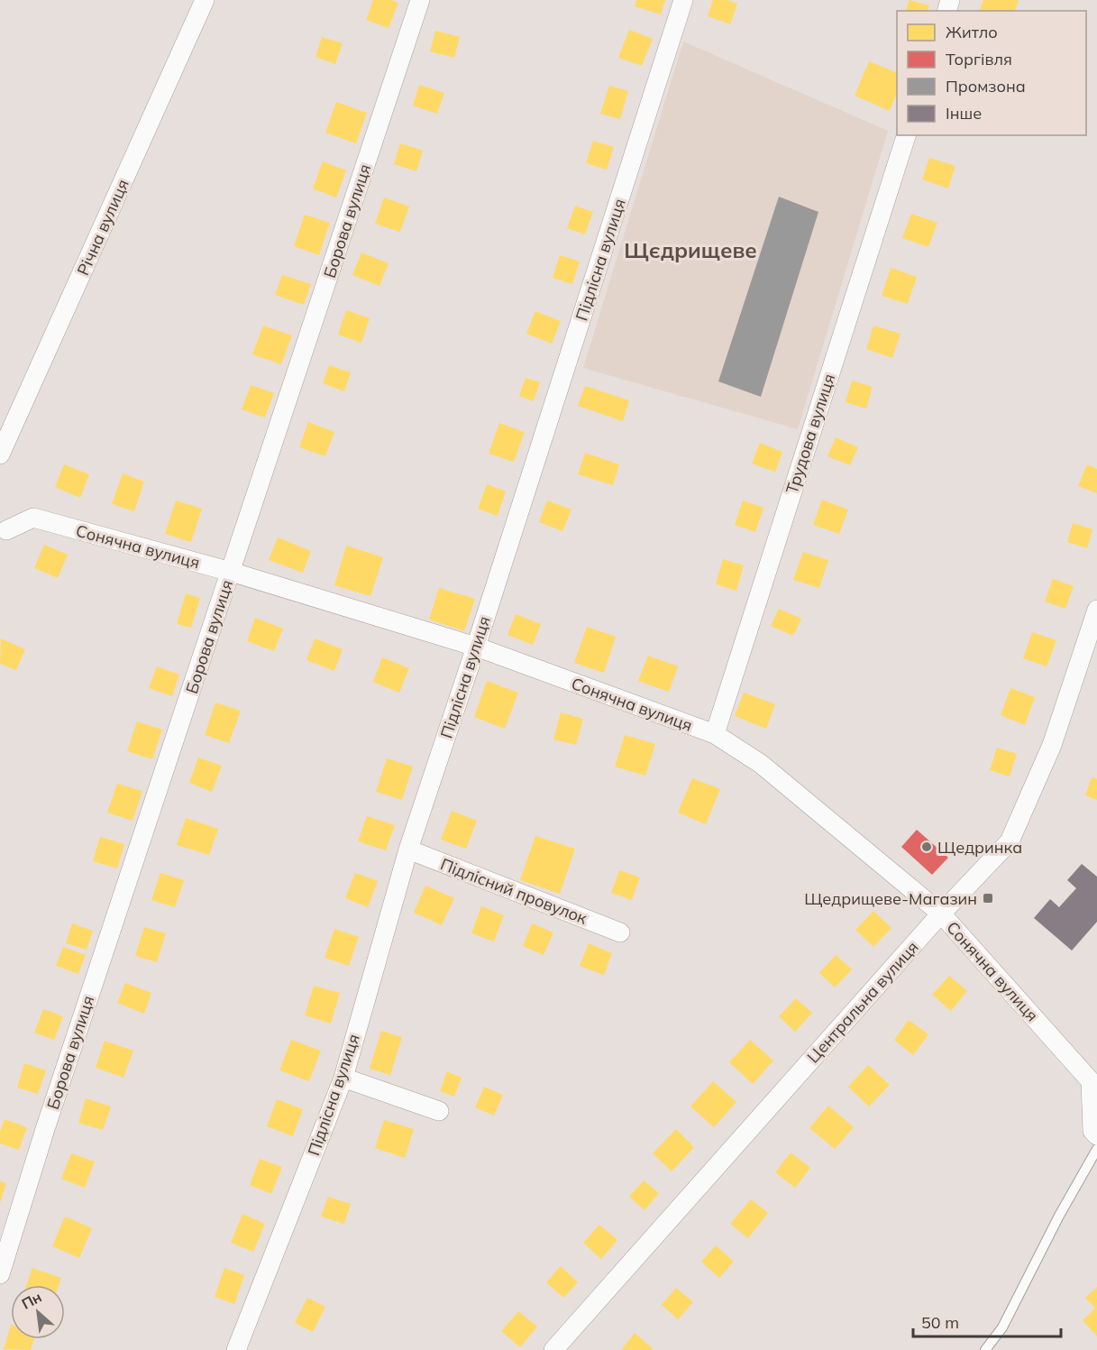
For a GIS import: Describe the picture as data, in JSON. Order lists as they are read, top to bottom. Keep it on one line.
{"streets":{"street":["Борова вулиця","Річна вулиця","Підлісна вулиця","Трудова вулиця","Сонячна вулиця","Підлісний провулок","Центральна вулиця"]},"crossings":[["Борова вулиця","Сонячна вулиця"],["Підлісна вулиця","Сонячна вулиця"],["Підлісна вулиця","Підлісний провулок"],["Трудова вулиця","Сонячна вулиця"],["Сонячна вулиця","Центральна вулиця"]],"districts":["Щєдрищеве"],"places":{"other":["Щедринка"],"transit":["Щедрищеве-Магазин"]},"legend":["Житло","Торгівля","Промзона","Інше"],"scale_bar":"50 m","north":"top left"}
